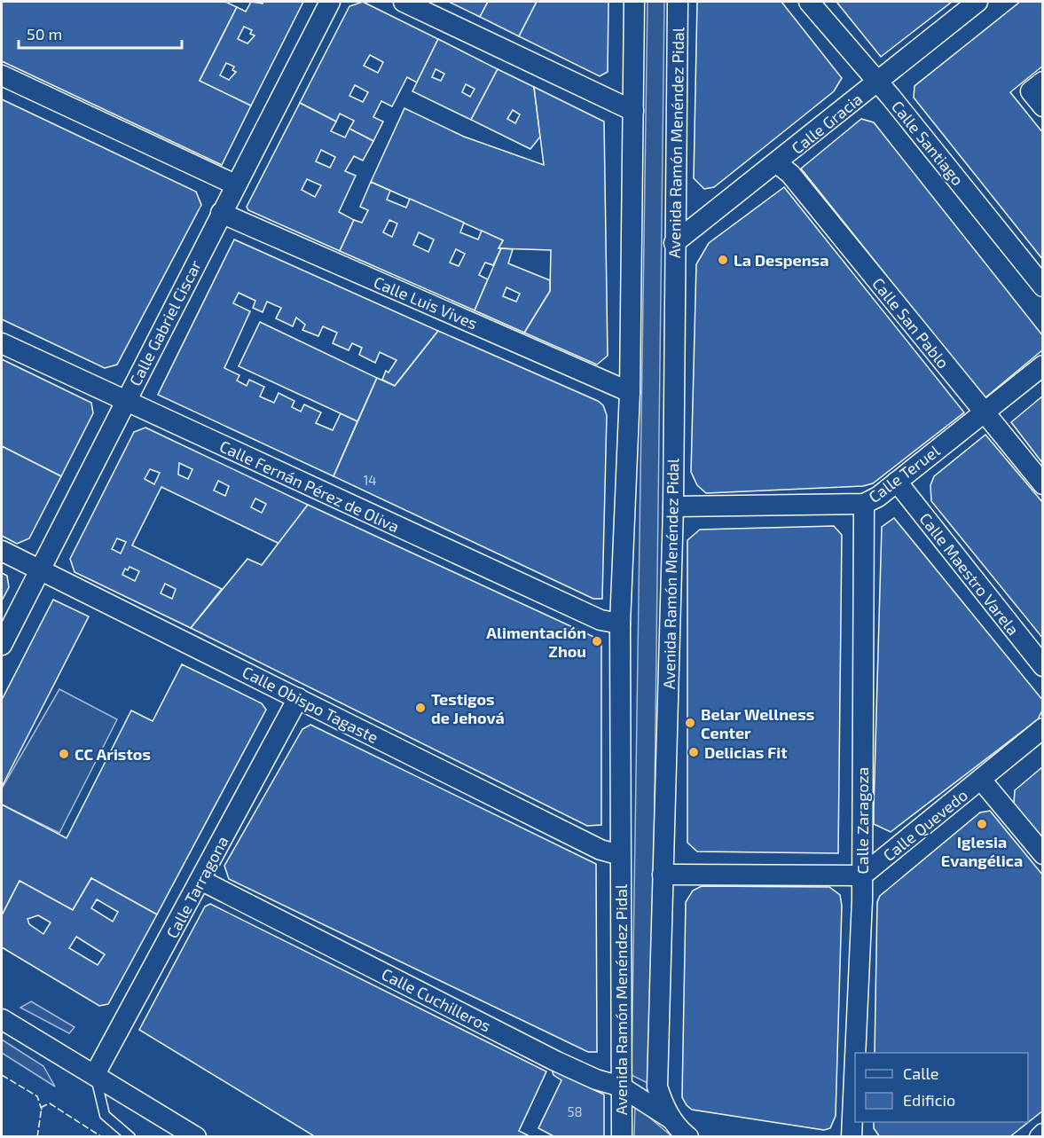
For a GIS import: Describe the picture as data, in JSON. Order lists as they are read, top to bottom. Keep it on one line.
{"streets":{"street":["Calle Gracia","Avenida Ramón Menéndez Pidal","Calle Santiago","Calle Luis Vives","Calle Gabriel Ciscar","Calle San Pablo","Calle Teruel","Calle Fernán Pérez de Oliva","Calle Maestro Varela","Calle Obispo Tagaste","Calle Zaragoza","Calle Quevedo","Calle Tarragona","Calle Cuchilleros"]},"crossings":[["Calle Gracia","Avenida Ramón Menéndez Pidal"],["Calle Gracia","Calle Santiago"],["Calle Gracia","Calle San Pablo"],["Avenida Ramón Menéndez Pidal","Calle Luis Vives"],["Avenida Ramón Menéndez Pidal","Calle Teruel"],["Avenida Ramón Menéndez Pidal","Calle Fernán Pérez de Oliva"],["Avenida Ramón Menéndez Pidal","Calle Obispo Tagaste"],["Avenida Ramón Menéndez Pidal","Calle Cuchilleros"],["Calle Luis Vives","Calle Gabriel Ciscar"],["Calle Gabriel Ciscar","Calle Fernán Pérez de Oliva"],["Calle Gabriel Ciscar","Calle Obispo Tagaste"],["Calle San Pablo","Calle Teruel"],["Calle Teruel","Calle Maestro Varela"],["Calle Teruel","Calle Zaragoza"],["Calle Obispo Tagaste","Calle Tarragona"],["Calle Zaragoza","Calle Quevedo"],["Calle Tarragona","Calle Cuchilleros"]],"places":["La Despensa","Alimentación Zhou","Testigos de Jehová","Belar Wellness Center","Delicias Fit","CC Aristos","Iglesia Evangélica"],"house_numbers":["14","58"],"legend":["Calle","Edificio"],"scale_bar":"50 m"}
